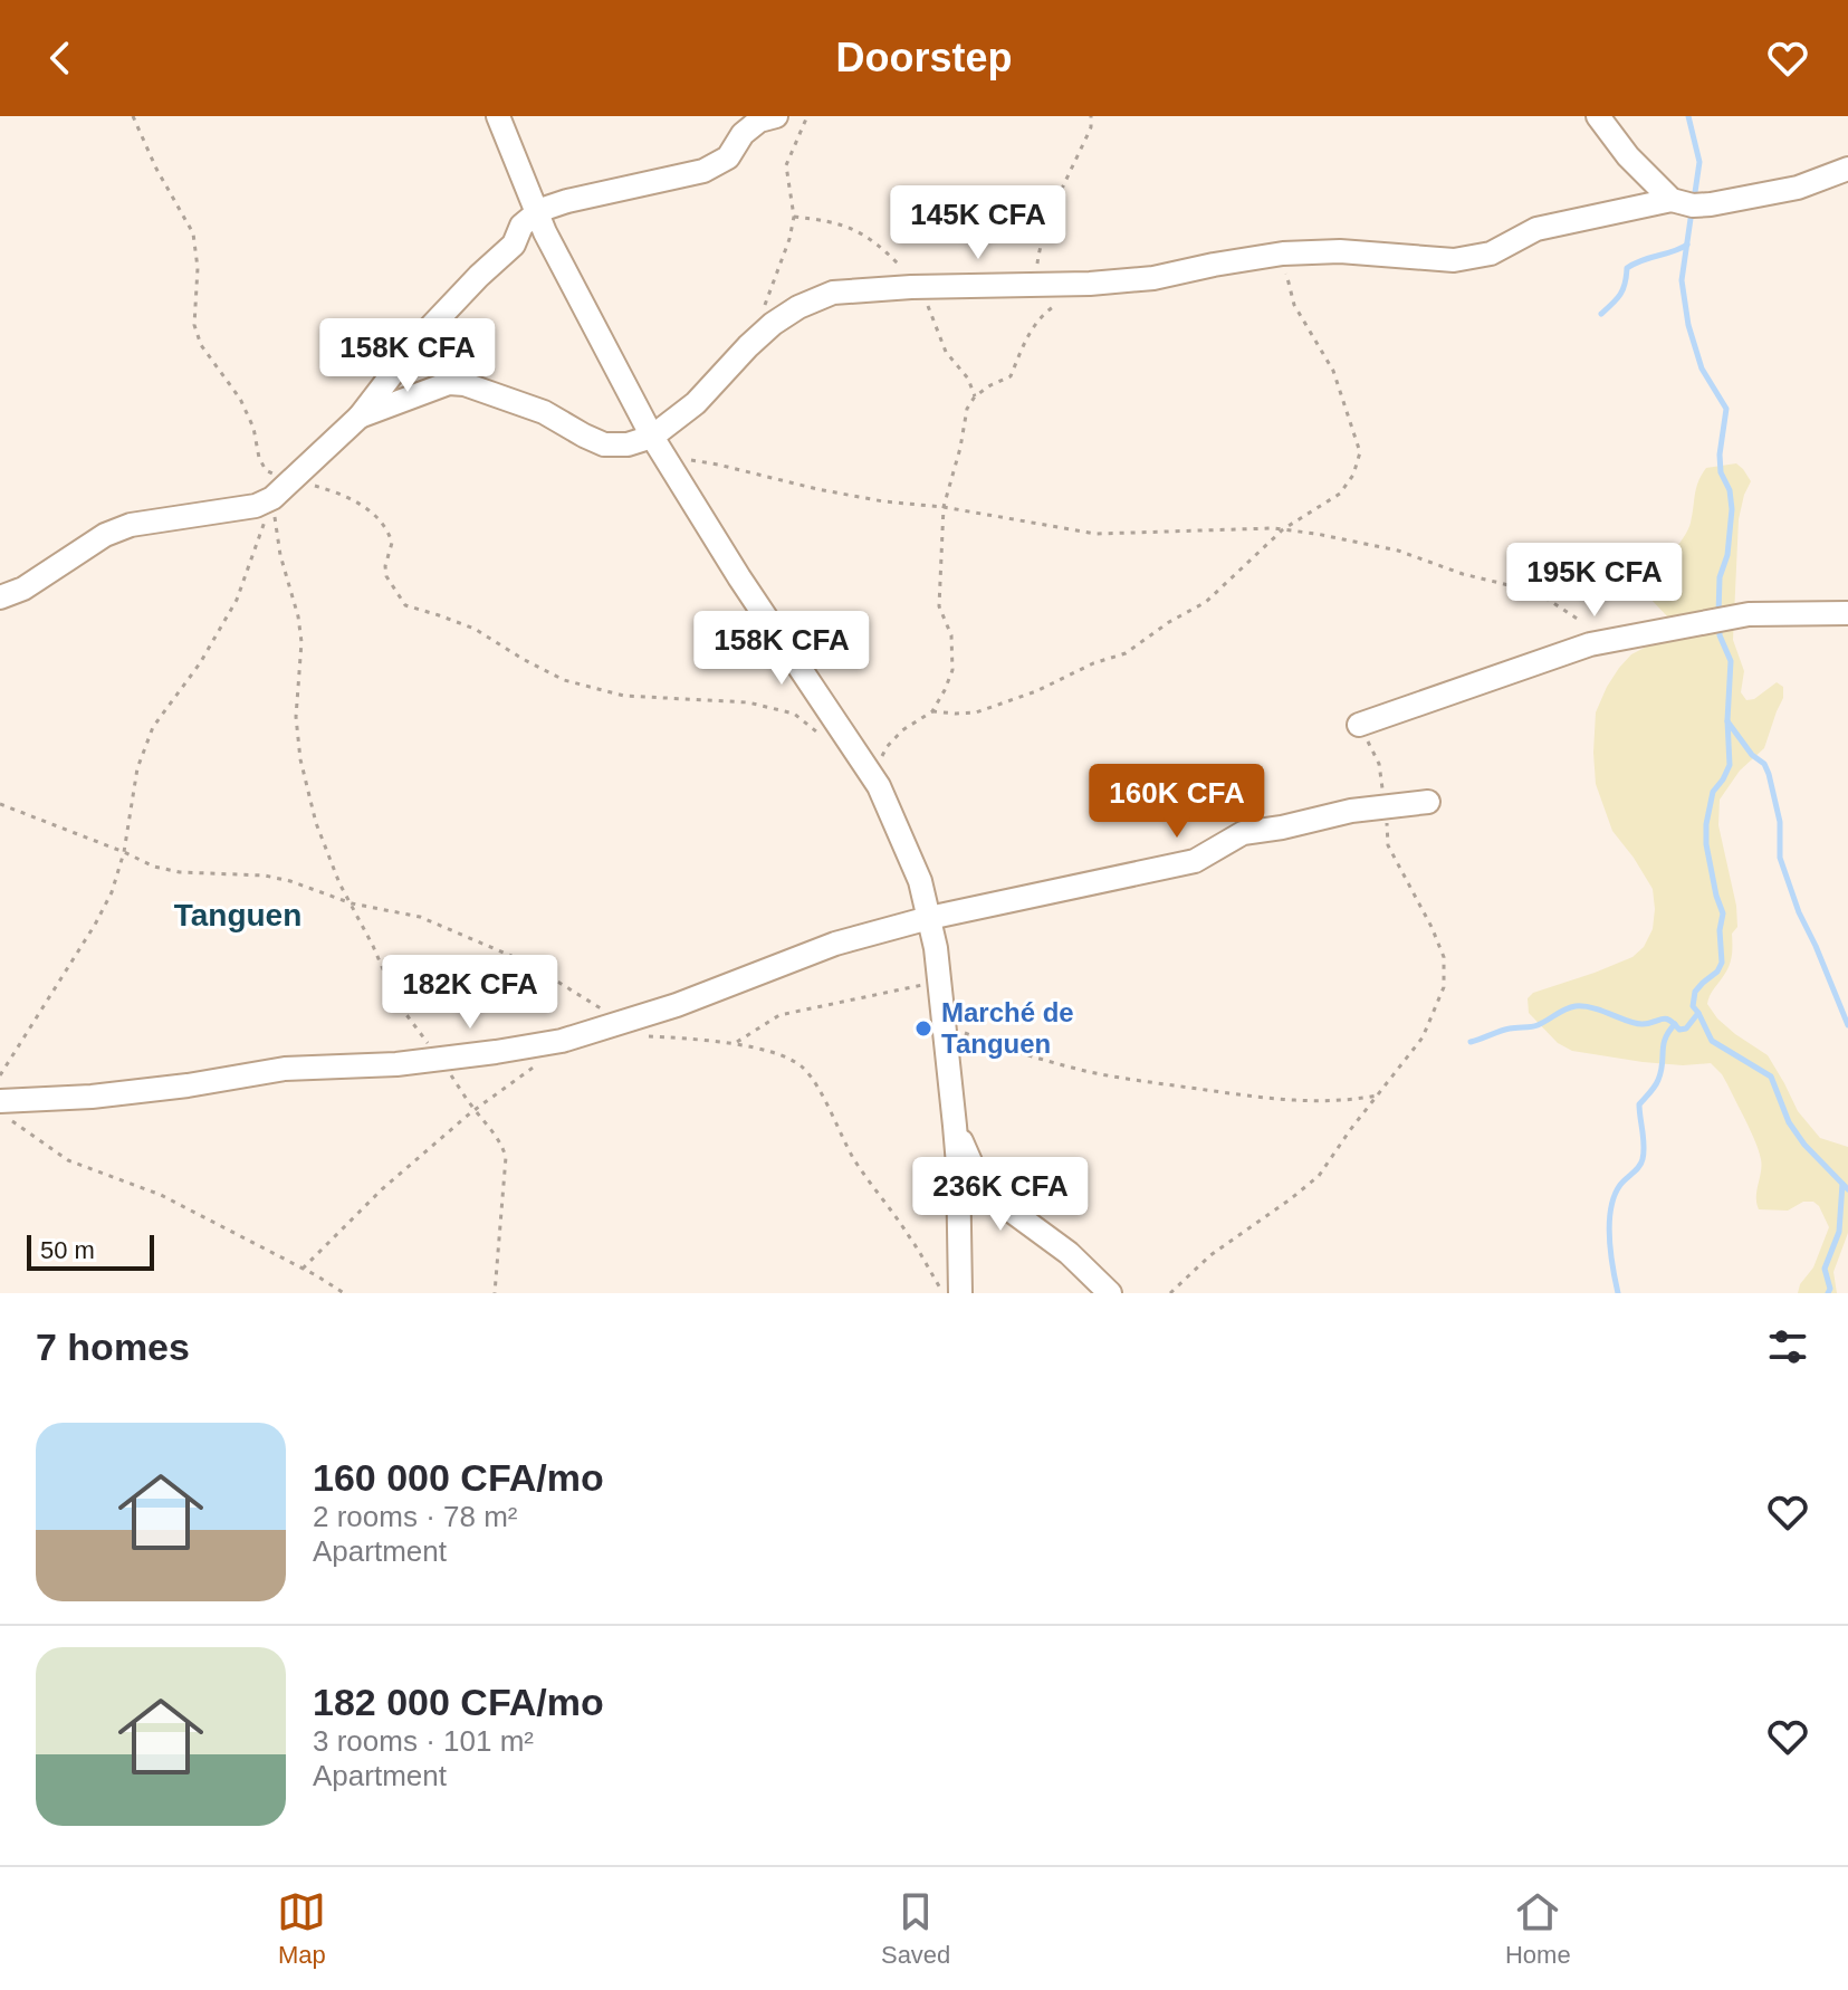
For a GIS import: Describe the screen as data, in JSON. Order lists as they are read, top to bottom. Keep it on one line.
{"districts":["Tanguen"],"places":["Marché de Tanguen"],"scale_bar":"50 m","page":{"header":"Doorstep","price":["145K CFA","158K CFA","195K CFA","158K CFA","160K CFA","182K CFA","236K CFA"],"scale":"50 m","heading":"7 homes","list":[{"name":"160 000 CFA/mo","note":"2 rooms · 78 m² · Apartment"},{"name":"182 000 CFA/mo","note":"3 rooms · 101 m² · Apartment"}],"tabs":["Map","Saved","Home"]}}
